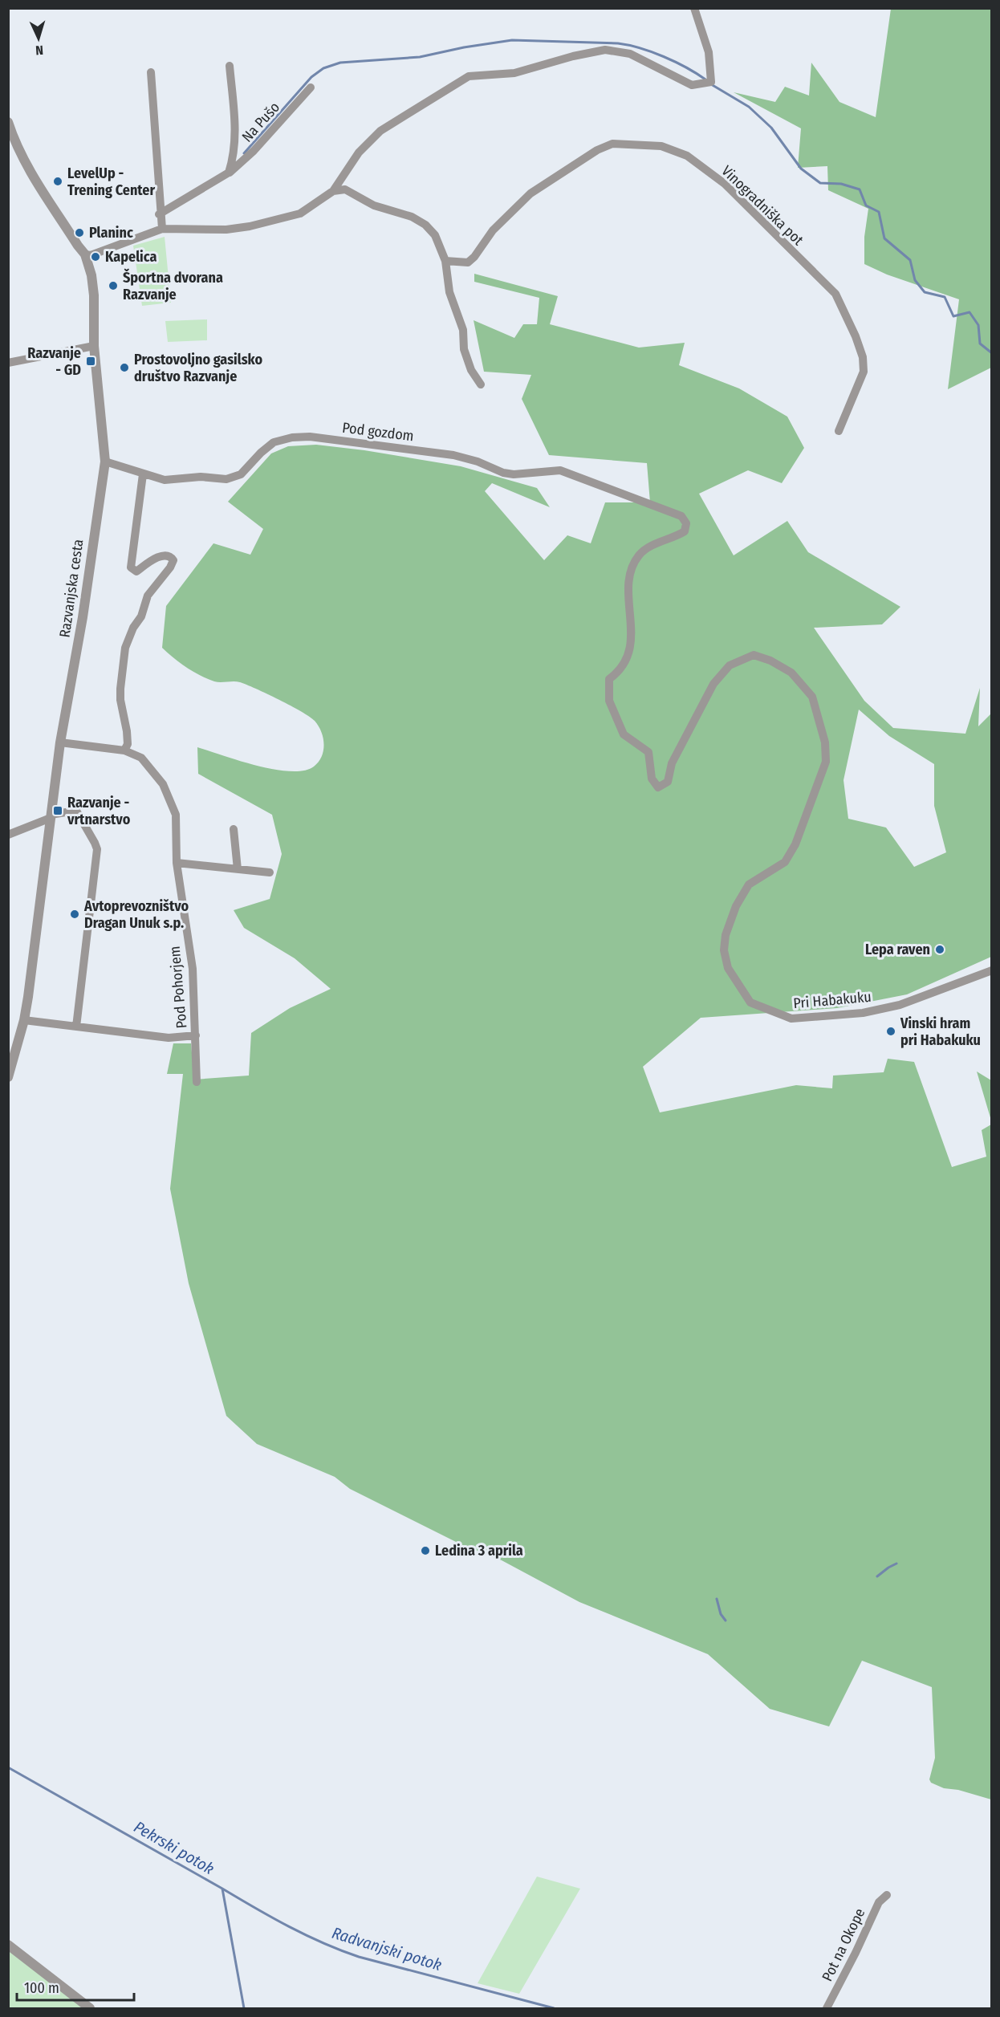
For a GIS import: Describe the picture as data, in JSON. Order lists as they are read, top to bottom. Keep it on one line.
{"streets":{"street":["Na Pušo","Vinogradniška pot","Pod gozdom","Razvanjska cesta","Pod Pohorjem","Pri Habakuku","Pot na Okope"]},"crossings":[["Pod gozdom","Razvanjska cesta"],["Pod gozdom","Pri Habakuku"],["Razvanjska cesta","Pod Pohorjem"]],"water":["Pekrski potok","Radvanjski potok"],"places":{"other":["LevelUp - Trening Center","Planinc","Kapelica","Športna dvorana Razvanje","Prostovoljno gasilsko društvo Razvanje","Avtoprevozništvo Dragan Unuk s.p.","Lepa raven","Vinski hram pri Habakuku","Ledina 3 aprila"],"transit":["Razvanje - GD","Razvanje - vrtnarstvo"]},"scale_bar":"100 m","north":"bottom"}
